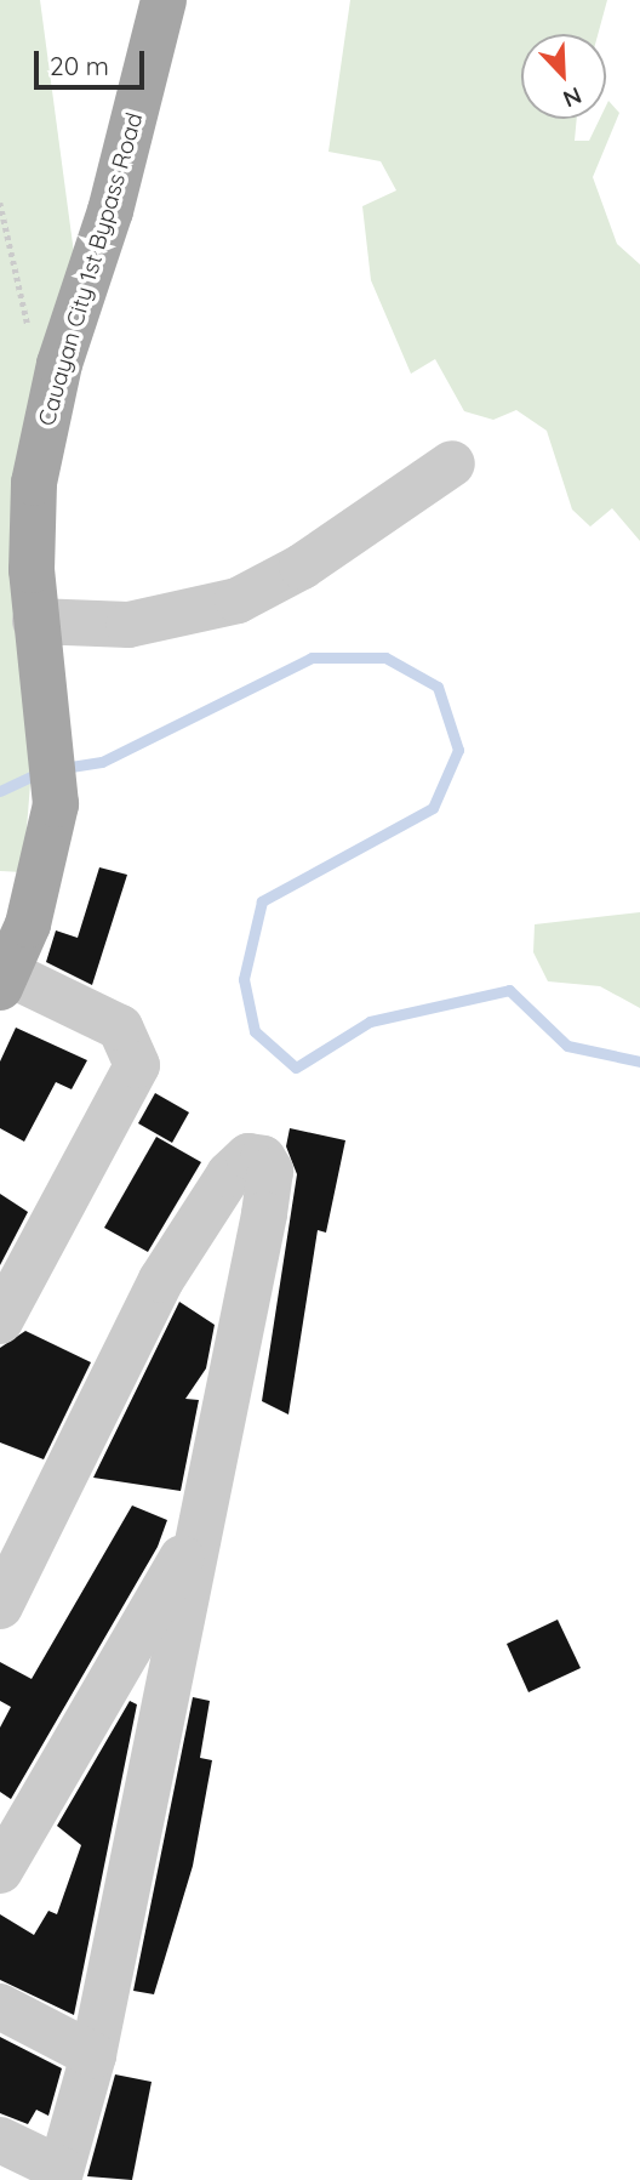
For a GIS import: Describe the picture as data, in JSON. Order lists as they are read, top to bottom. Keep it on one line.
{"streets":{"main road":["Cauayan City 1st Bypass Road"]},"scale_bar":"20 m","north":"bottom right"}
